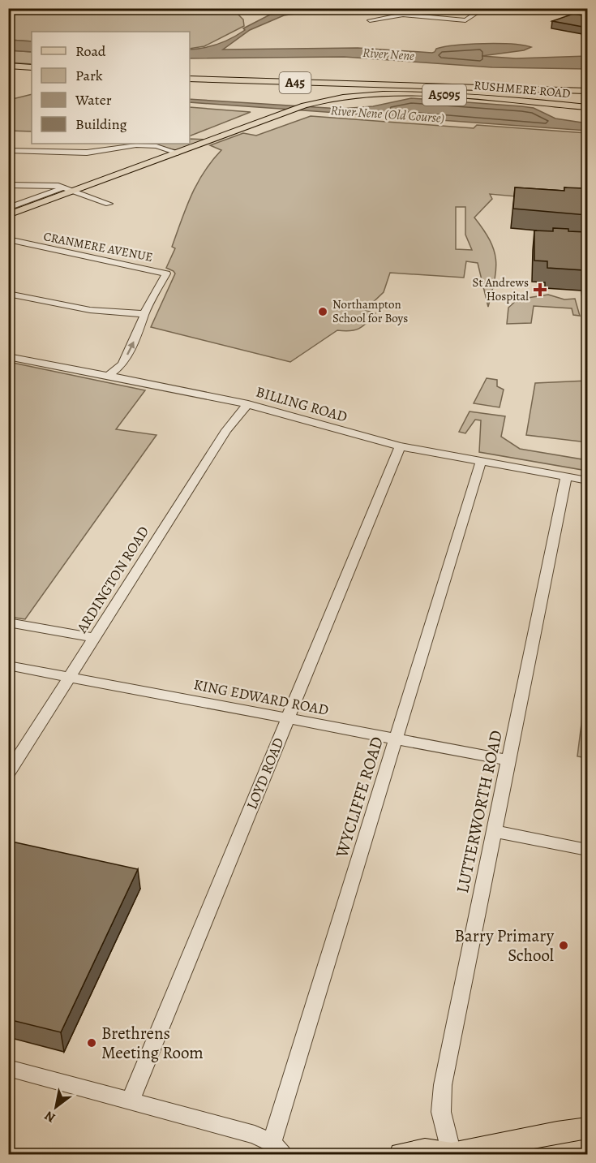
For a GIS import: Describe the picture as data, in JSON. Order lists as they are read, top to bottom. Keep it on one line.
{"streets":{"highway":["A45"],"main road":["RUSHMERE ROAD","A5095"],"street":["CRANMERE AVENUE","BILLING ROAD","ARDINGTON ROAD","KING EDWARD ROAD","LOYD ROAD","WYCLIFFE ROAD","LUTTERWORTH ROAD"]},"crossings":[["BILLING ROAD","ARDINGTON ROAD"],["BILLING ROAD","LOYD ROAD"],["BILLING ROAD","WYCLIFFE ROAD"],["BILLING ROAD","LUTTERWORTH ROAD"],["ARDINGTON ROAD","KING EDWARD ROAD"],["KING EDWARD ROAD","LOYD ROAD"],["KING EDWARD ROAD","WYCLIFFE ROAD"],["KING EDWARD ROAD","LUTTERWORTH ROAD"]],"water":["River Nene","River Nene (Old Course)"],"places":{"health":["St Andrews Hospital"],"other":["Northampton School for Boys","Barry Primary School","Brethrens Meeting Room"]},"legend":["Road","Park","Water","Building"],"north":"bottom left"}
